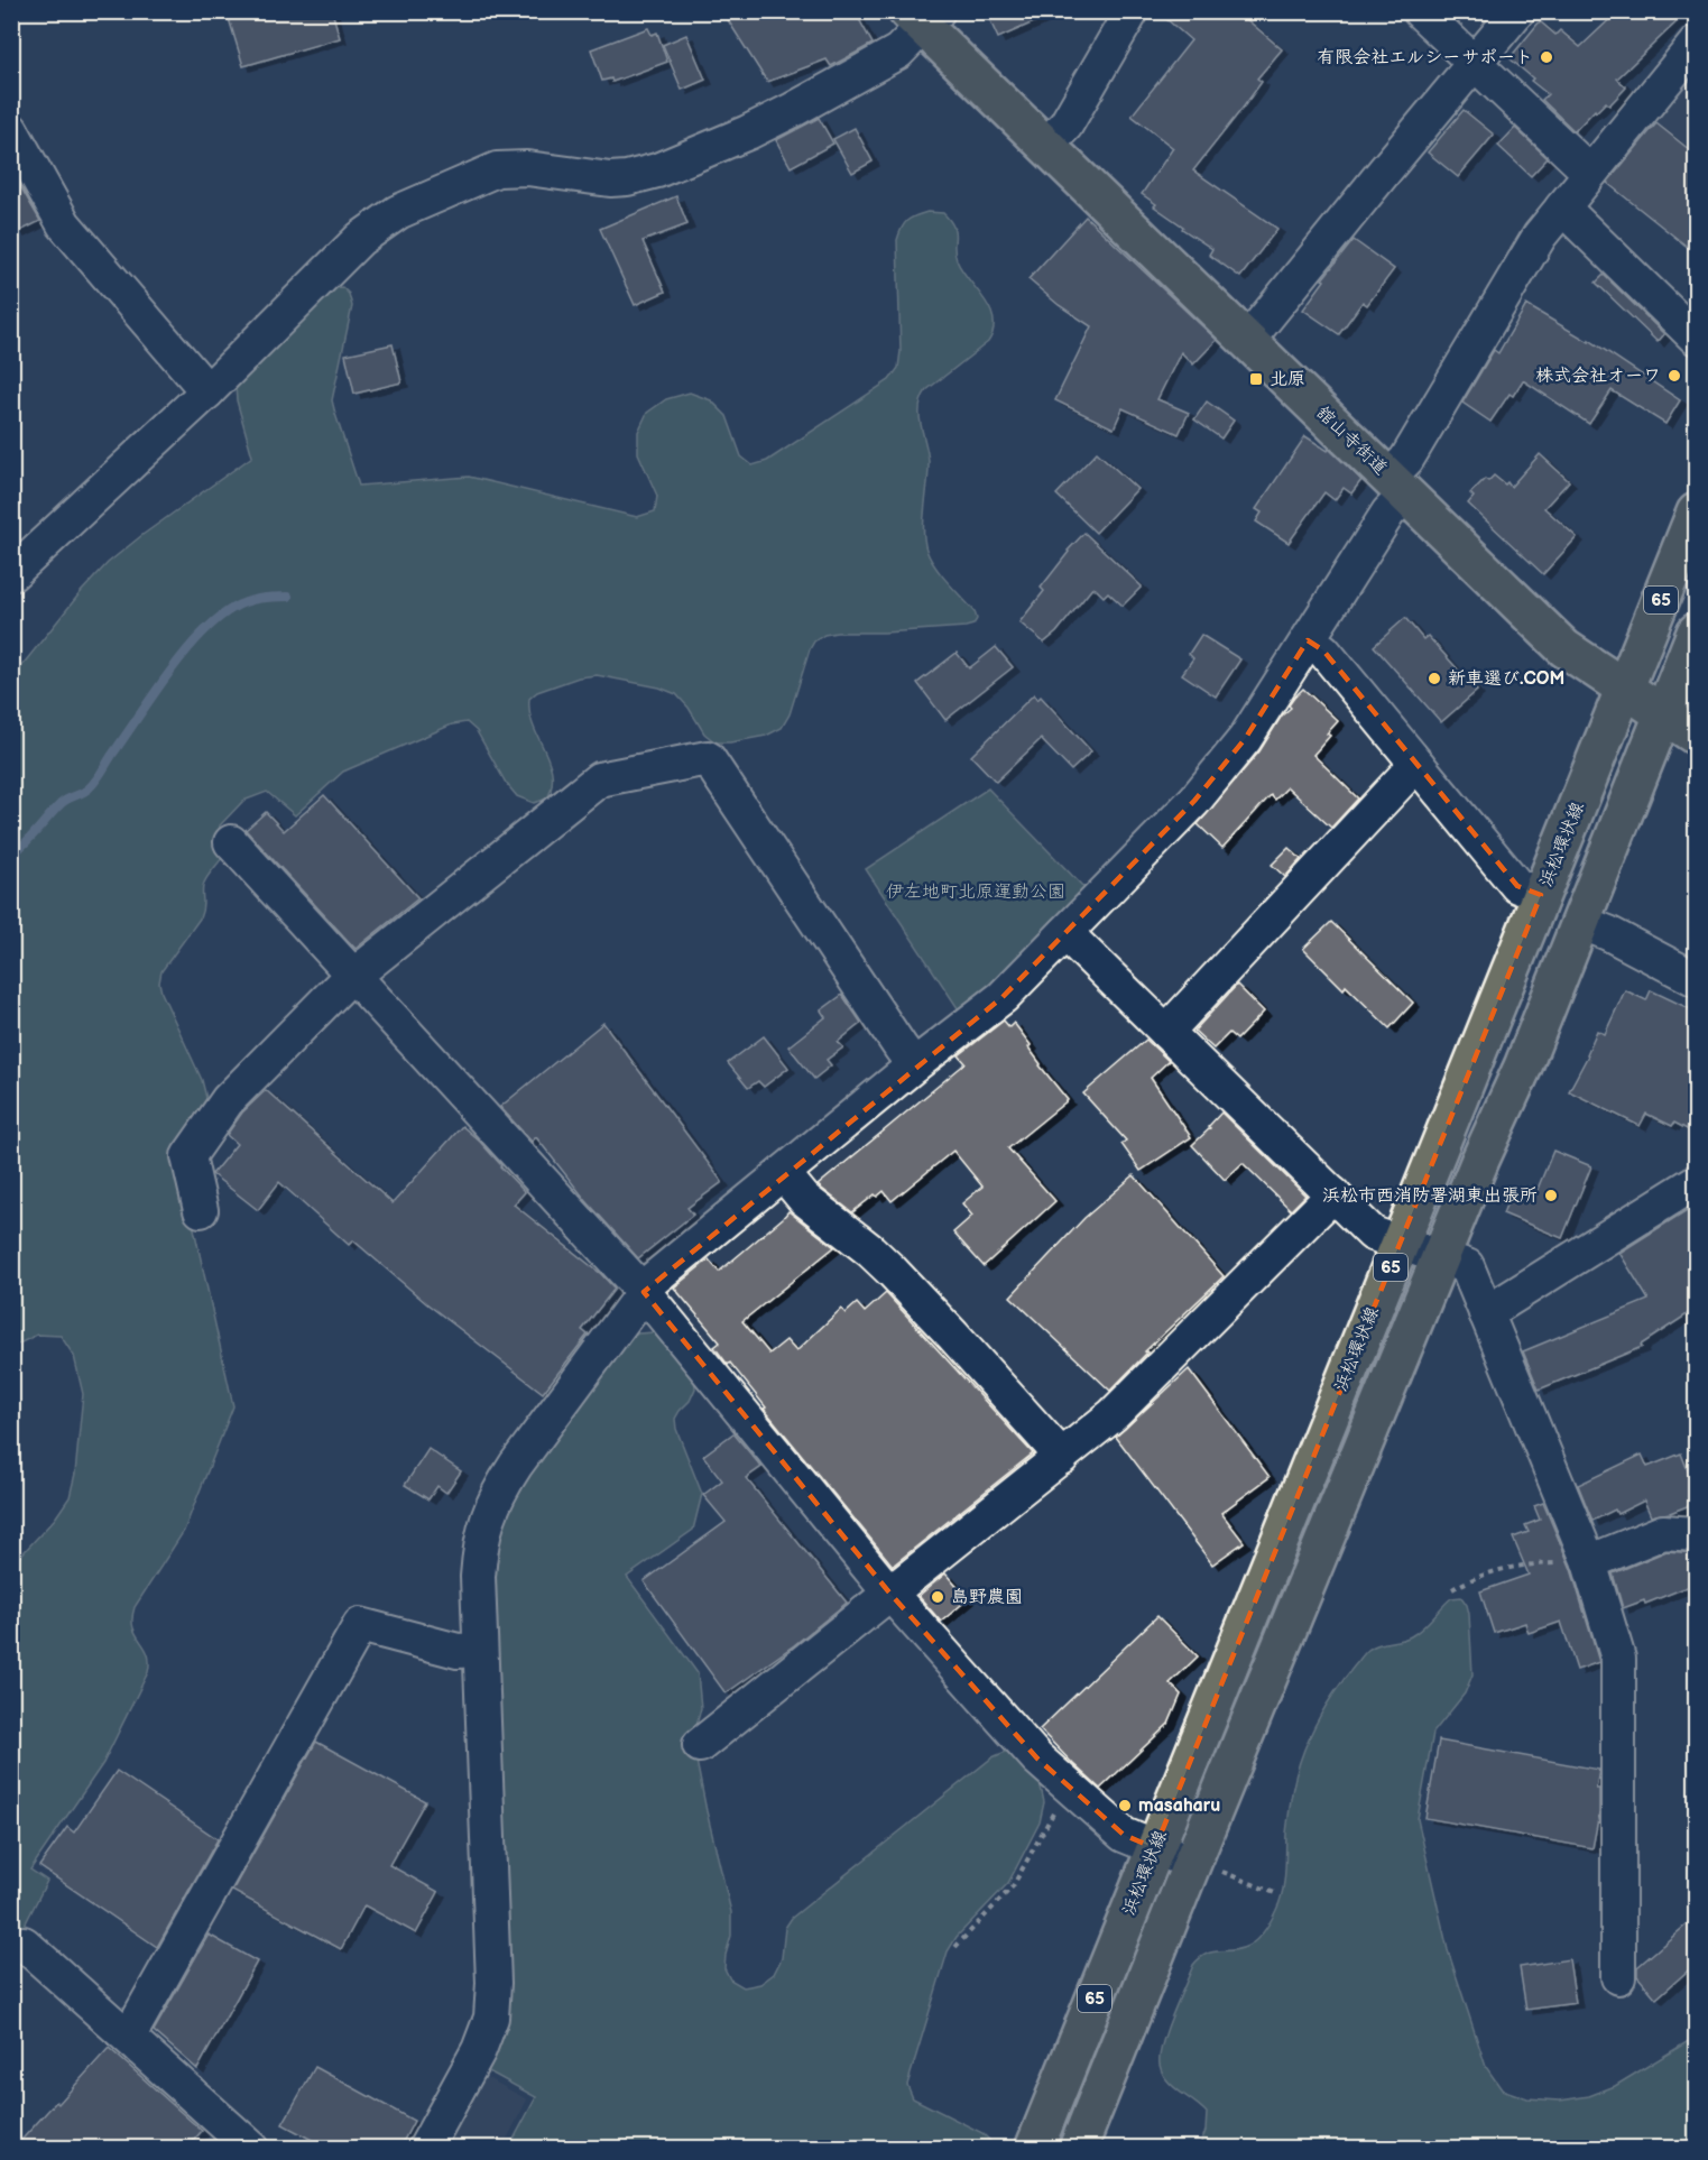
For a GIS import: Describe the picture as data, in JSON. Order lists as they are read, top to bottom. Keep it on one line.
{"streets":{"main road":["舘山寺街道","65","浜松環状線"]},"crossings":[["舘山寺街道","65"],["舘山寺街道","浜松環状線"]],"parks":["伊左地町北原運動公園"],"places":{"other":["有限会社エルシーサポート","株式会社オーワ","新車選び.COM","浜松市西消防署湖東出張所","島野農園","masaharu"],"transit":["北原"]}}
